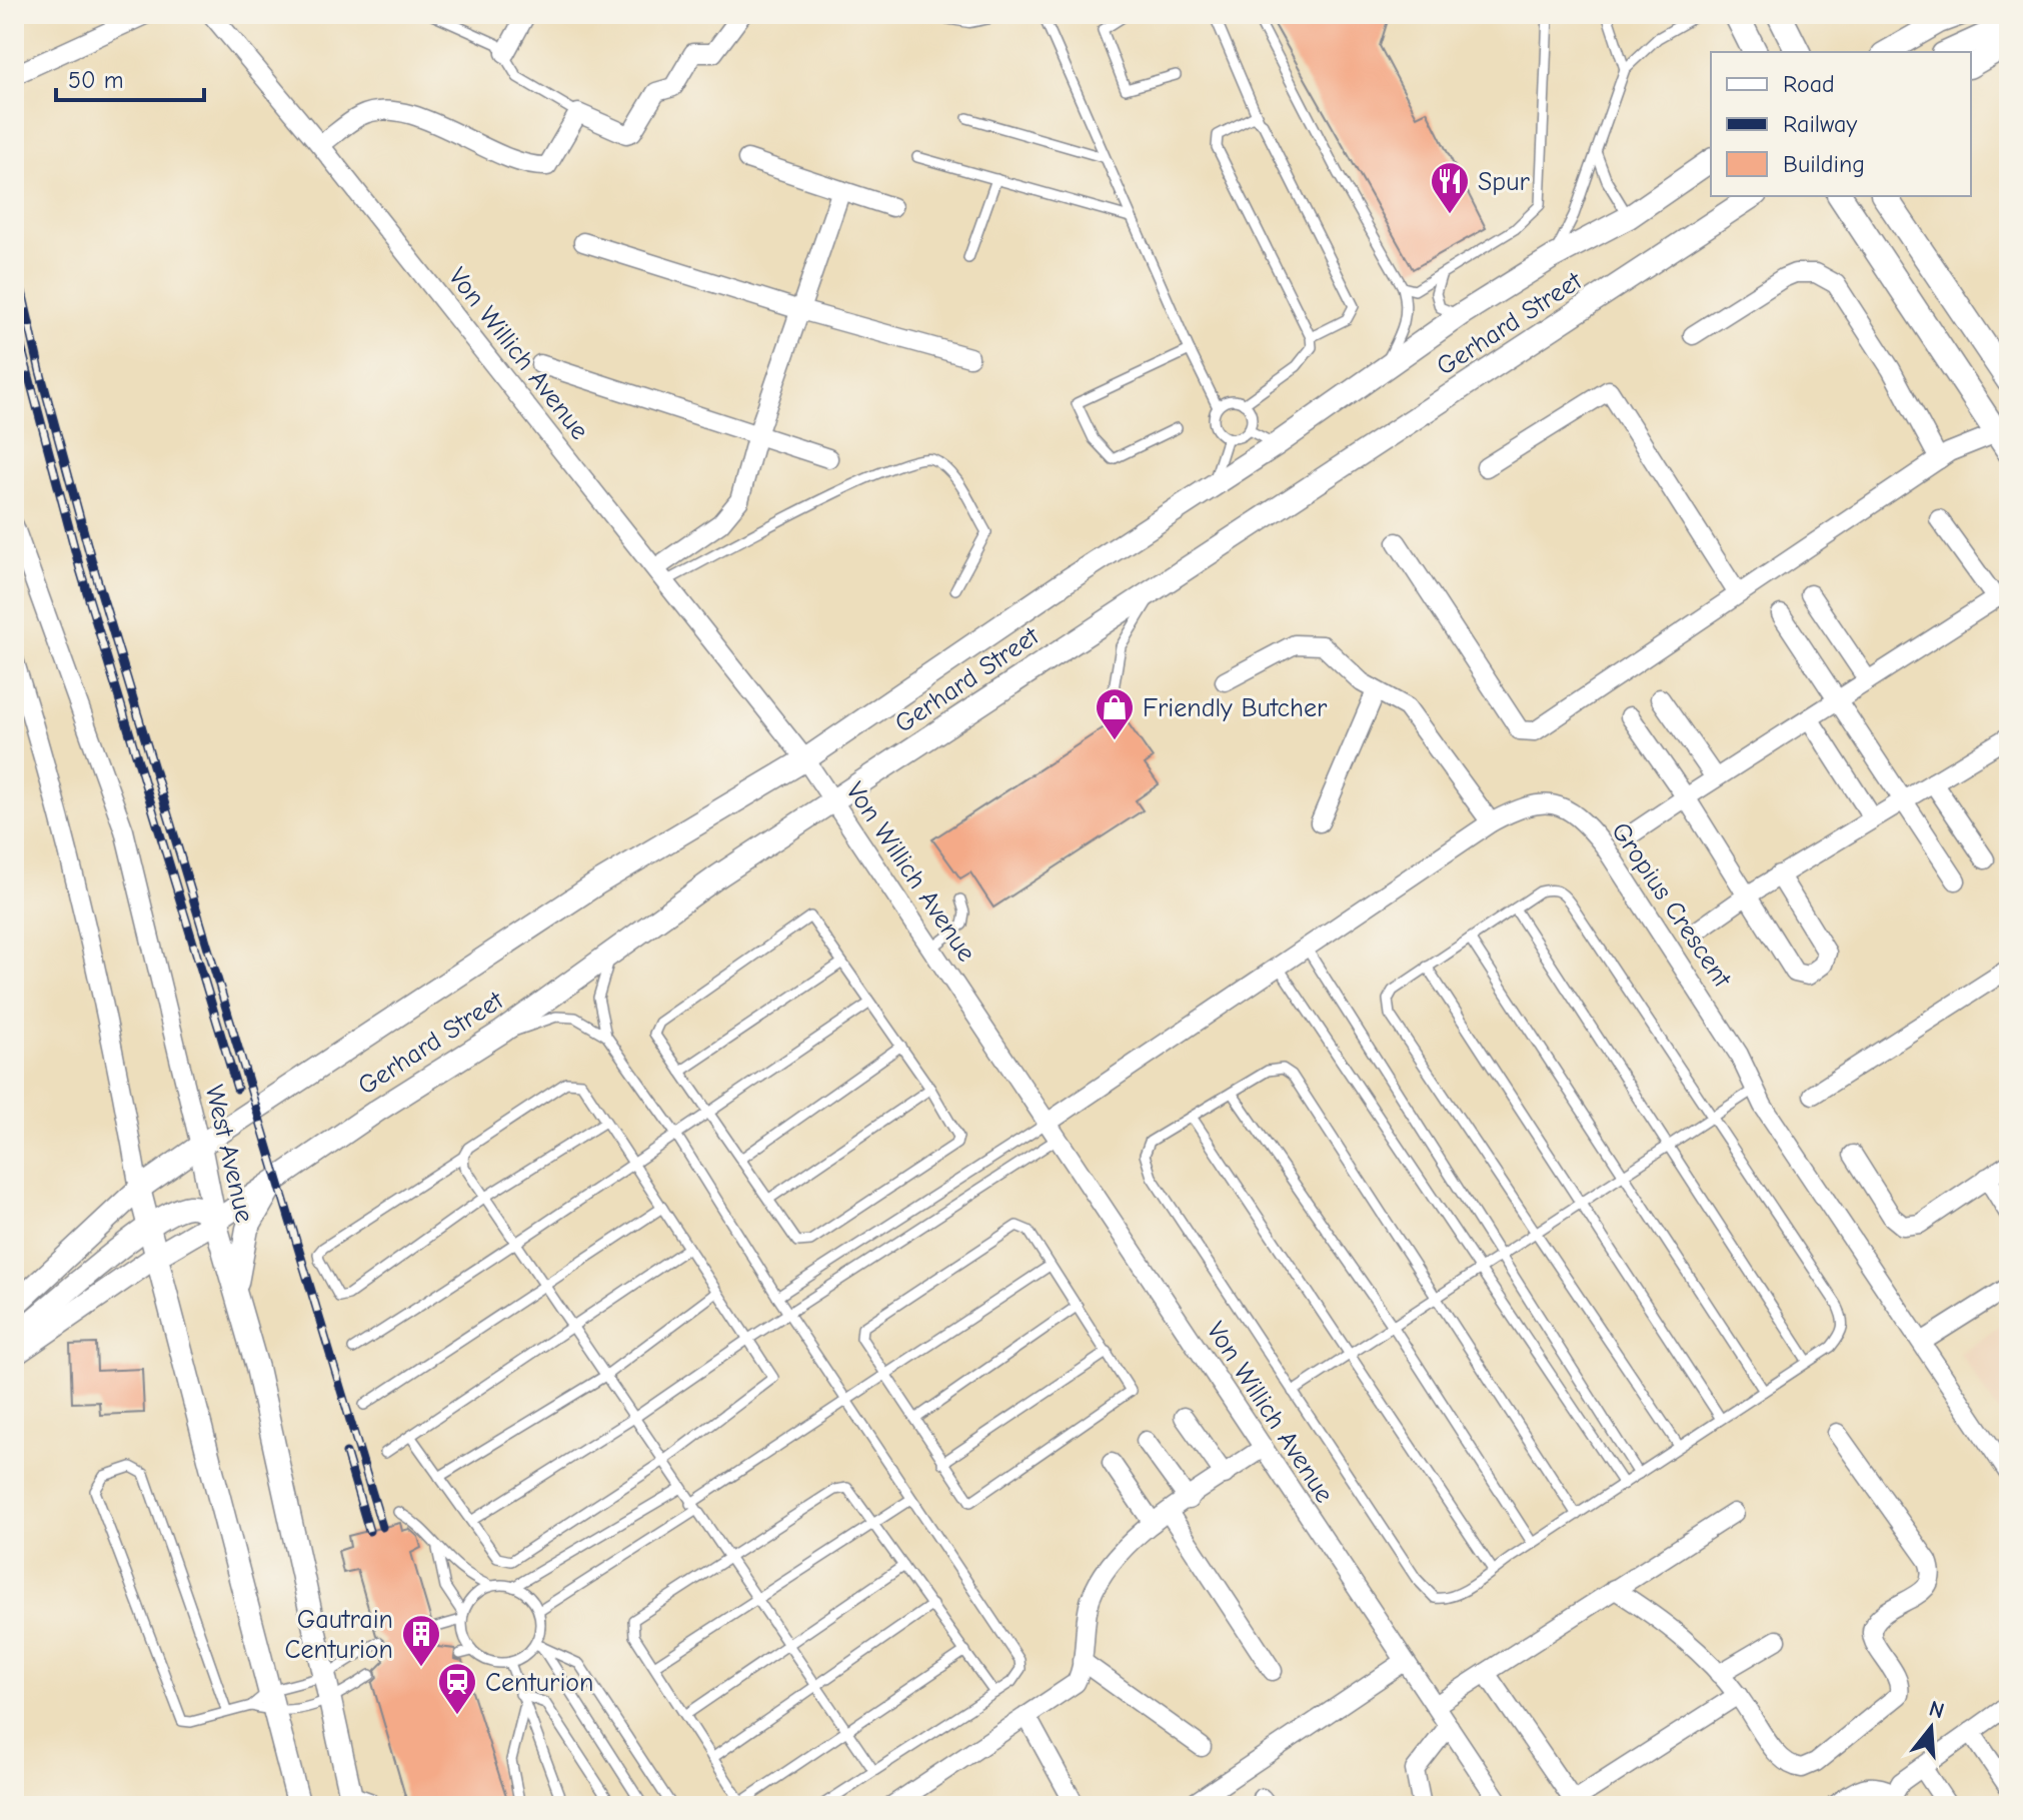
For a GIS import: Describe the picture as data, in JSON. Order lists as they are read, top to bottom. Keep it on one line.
{"streets":{"street":["Gerhard Street","Von Willich Avenue","Gropius Crescent","West Avenue"]},"crossings":[["Gerhard Street","Von Willich Avenue"],["Gerhard Street","West Avenue"],["Von Willich Avenue","Gropius Crescent"]],"places":{"restaurant":["Spur"],"shop":["Friendly Butcher"],"building":["Gautrain Centurion"],"station":["Centurion"]},"legend":["Road","Railway","Building"],"scale_bar":"50 m","north":"top"}
